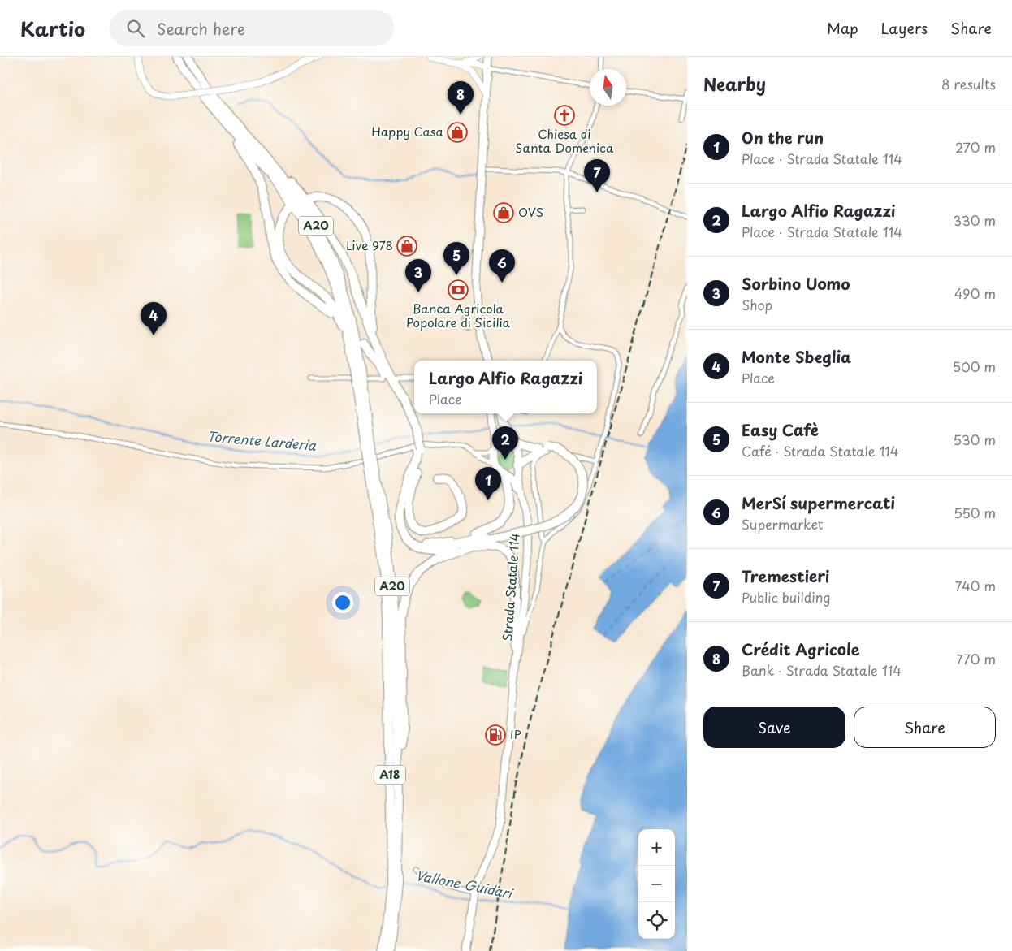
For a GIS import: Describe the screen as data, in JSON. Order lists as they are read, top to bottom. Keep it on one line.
{"streets":{"highway":["A20","A18"],"main road":["Strada Statale 114"]},"crossings":[["A20","A18"]],"water":["Torrente Larderia","Vallone Guidari"],"places":{"church":["Chiesa di Santa Domenica"],"shop":["Happy Casa","OVS","Live 978"],"bank":["Banca Agricola Popolare di Sicilia"],"fuel station":["IP"]},"north":"top","page":{"header":"Kartio","search":"Search here","nav":["Map","Layers","Share"],"heading":["Nearby","8 results"],"pins":["8","7","5","6","3","4","2","1"],"list":[{"mark":"1","name":"On the run","note":"Place · Strada Statale 114","value":"270 m"},{"mark":"2","name":"Largo Alfio Ragazzi","note":"Place · Strada Statale 114","value":"330 m"},{"mark":"3","name":"Sorbino Uomo","note":"Shop","value":"490 m"},{"mark":"4","name":"Monte Sbeglia","note":"Place","value":"500 m"},{"mark":"5","name":"Easy Cafè","note":"Café · Strada Statale 114","value":"530 m"},{"mark":"6","name":"MerSí supermercati","note":"Supermarket","value":"550 m"},{"mark":"7","name":"Tremestieri","note":"Public building","value":"740 m"},{"mark":"8","name":"Crédit Agricole","note":"Bank · Strada Statale 114","value":"770 m"}],"popup":["Largo Alfio Ragazzi","Place"],"buttons":["Save","Share"],"map_buttons":["+","−"]}}
